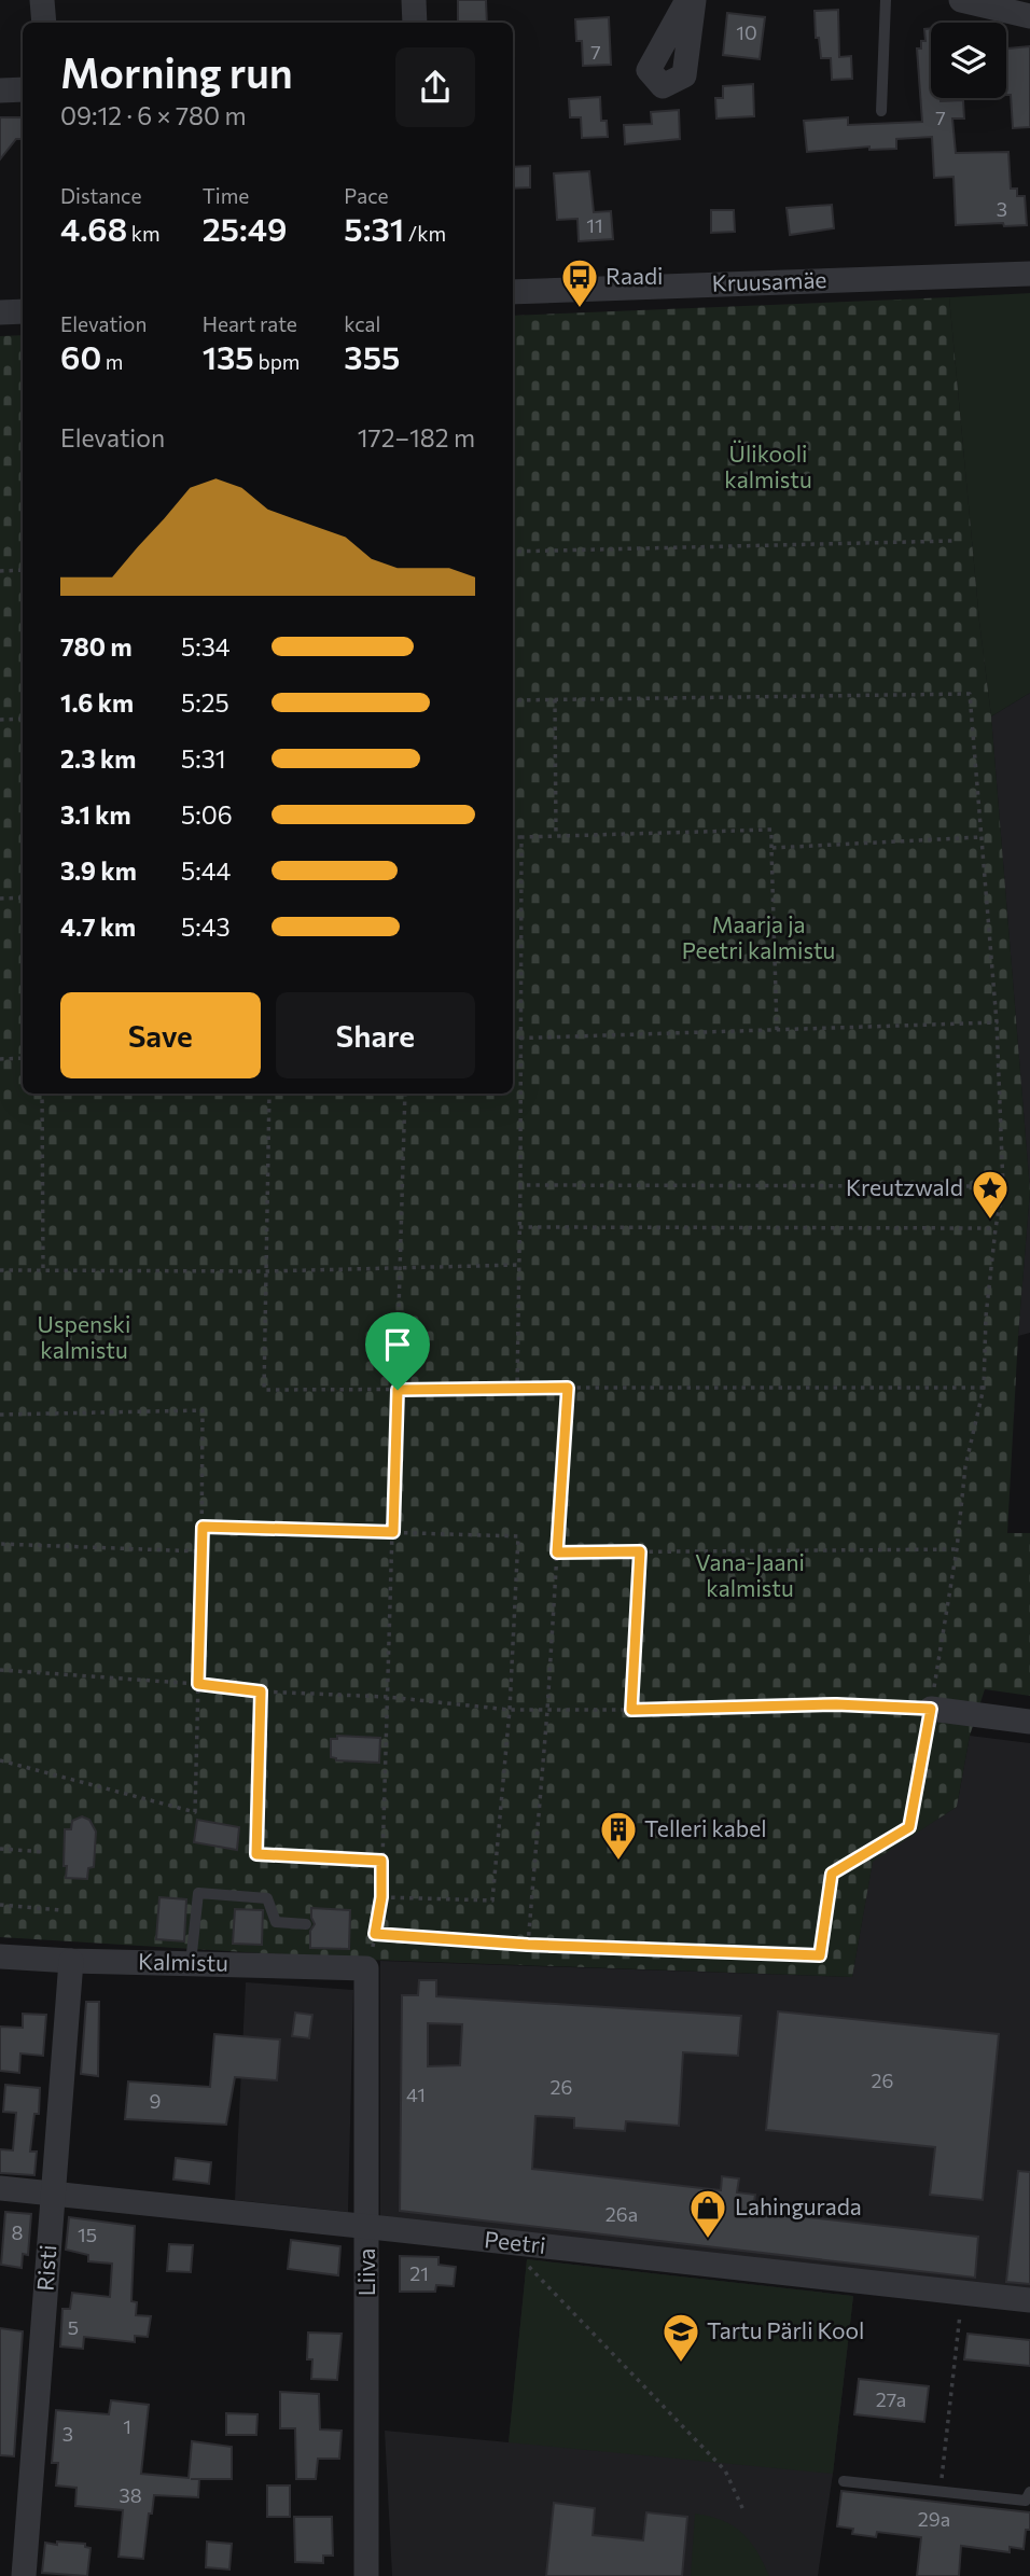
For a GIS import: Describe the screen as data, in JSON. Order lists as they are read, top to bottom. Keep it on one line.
{"streets":{"street":["Kruusamäe","Kalmistu","Peetri","Risti","Liiva"]},"crossings":[["Kalmistu","Risti"],["Kalmistu","Liiva"],["Peetri","Risti"],["Peetri","Liiva"]],"parks":["Ülikooli kalmistu","Maarja ja Peetri kalmistu","Uspenski kalmistu","Vana-Jaani kalmistu"],"places":{"bus stop":["Raadi"],"place":["Kreutzwald"],"building":["Telleri kabel"],"shop":["Lahingurada"],"school or university":["Tartu Pärli Kool"]},"house_numbers":["10","7","7","3","11","26","26","41","9","26a","8","15","21","5","27a","1","3","38","29a"],"page":{"heading":["Morning run","09:12 · 6 × 780 m"],"stats":[["Distance","4.68 km"],["Time","25:49"],["Pace","5:31 /km"],["Elevation","60 m"],["Heart rate","135 bpm"],["kcal","355"]],"chart":["Elevation","172–182 m"],"list":[{"name":"780 m","note":"5:34"},{"name":"1.6 km","note":"5:25"},{"name":"2.3 km","note":"5:31"},{"name":"3.1 km","note":"5:06"},{"name":"3.9 km","note":"5:44"},{"name":"4.7 km","note":"5:43"}],"buttons":["Save","Share"]}}
